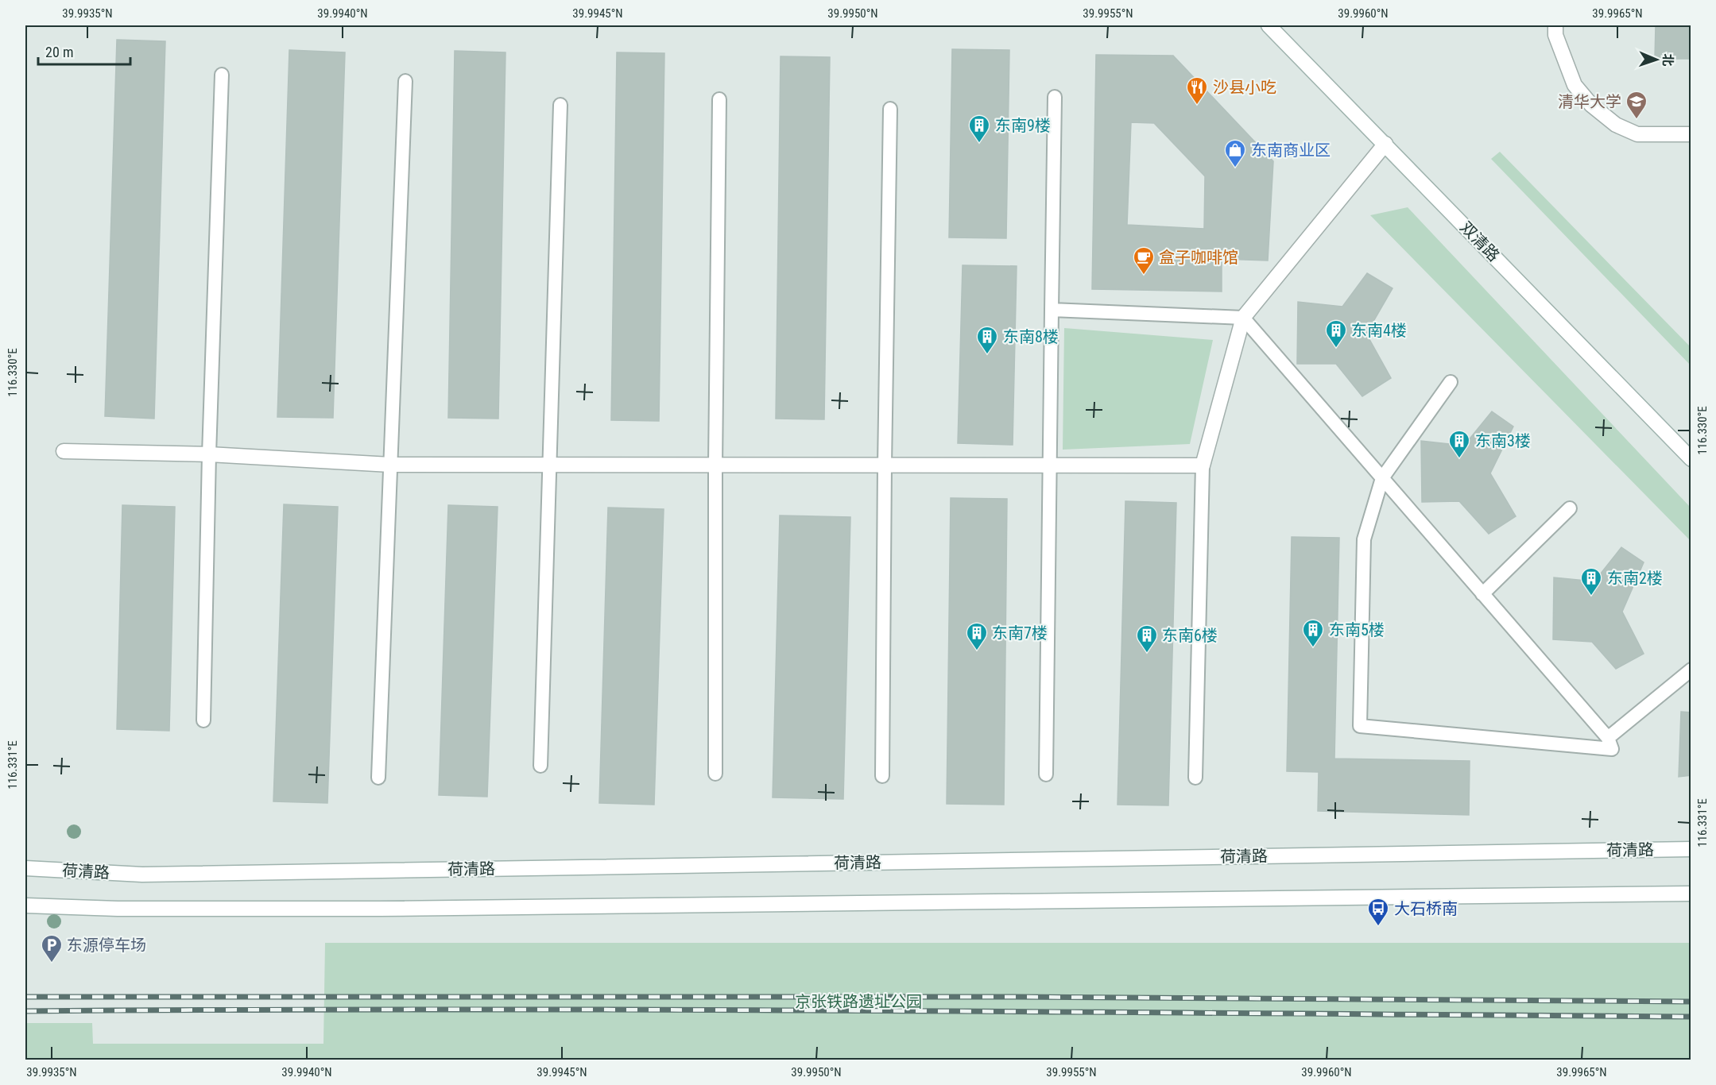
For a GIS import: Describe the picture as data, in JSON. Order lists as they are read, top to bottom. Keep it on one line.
{"streets":{"main road":["双清路","荷清路"]},"parks":["京张铁路遗址公园"],"places":{"restaurant":["沙县小吃"],"school or university":["清华大学"],"building":["东南9楼","东南4楼","东南8楼","东南3楼","东南2楼","东南5楼","东南7楼","东南6楼"],"shop":["东南商业区"],"cafe":["盒子咖啡馆"],"bus stop":["大石桥南"],"parking":["东源停车场"]},"scale_bar":"20 m","north":"right","coordinates":["39.9935°N","39.9940°N","39.9945°N","39.9950°N","39.9955°N","39.9960°N","39.9965°N","116.330°E","116.331°E"]}
